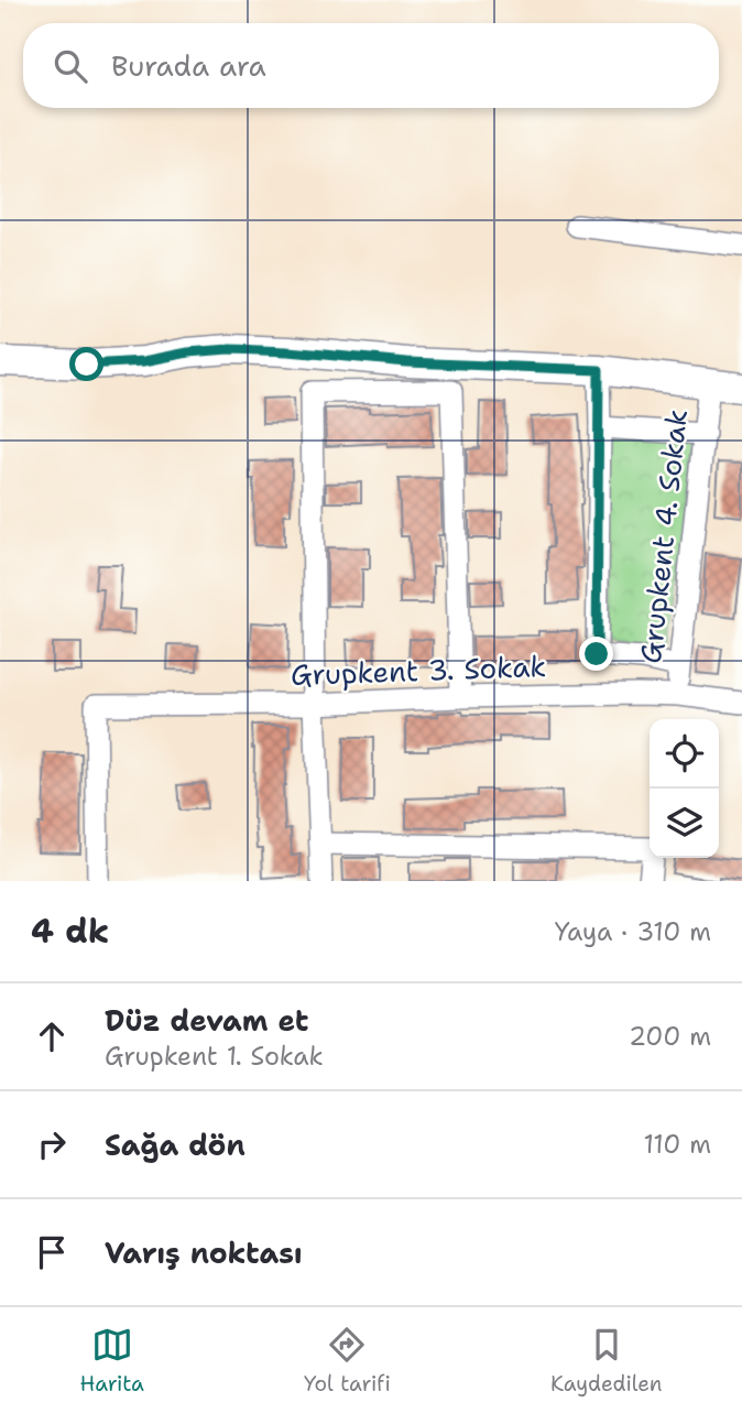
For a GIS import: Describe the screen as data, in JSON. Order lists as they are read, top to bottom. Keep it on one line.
{"streets":{"street":["Grupkent 4. Sokak","Grupkent 3. Sokak"]},"crossings":[["Grupkent 4. Sokak","Grupkent 3. Sokak"]],"page":{"search":"Burada ara","heading":["4 dk","Yaya · 310 m"],"list":[["Düz devam et","Grupkent 1. Sokak","200 m"],["Sağa dön","110 m"],"Varış noktası"],"nav":["Harita","Yol tarifi","Kaydedilen"]}}
